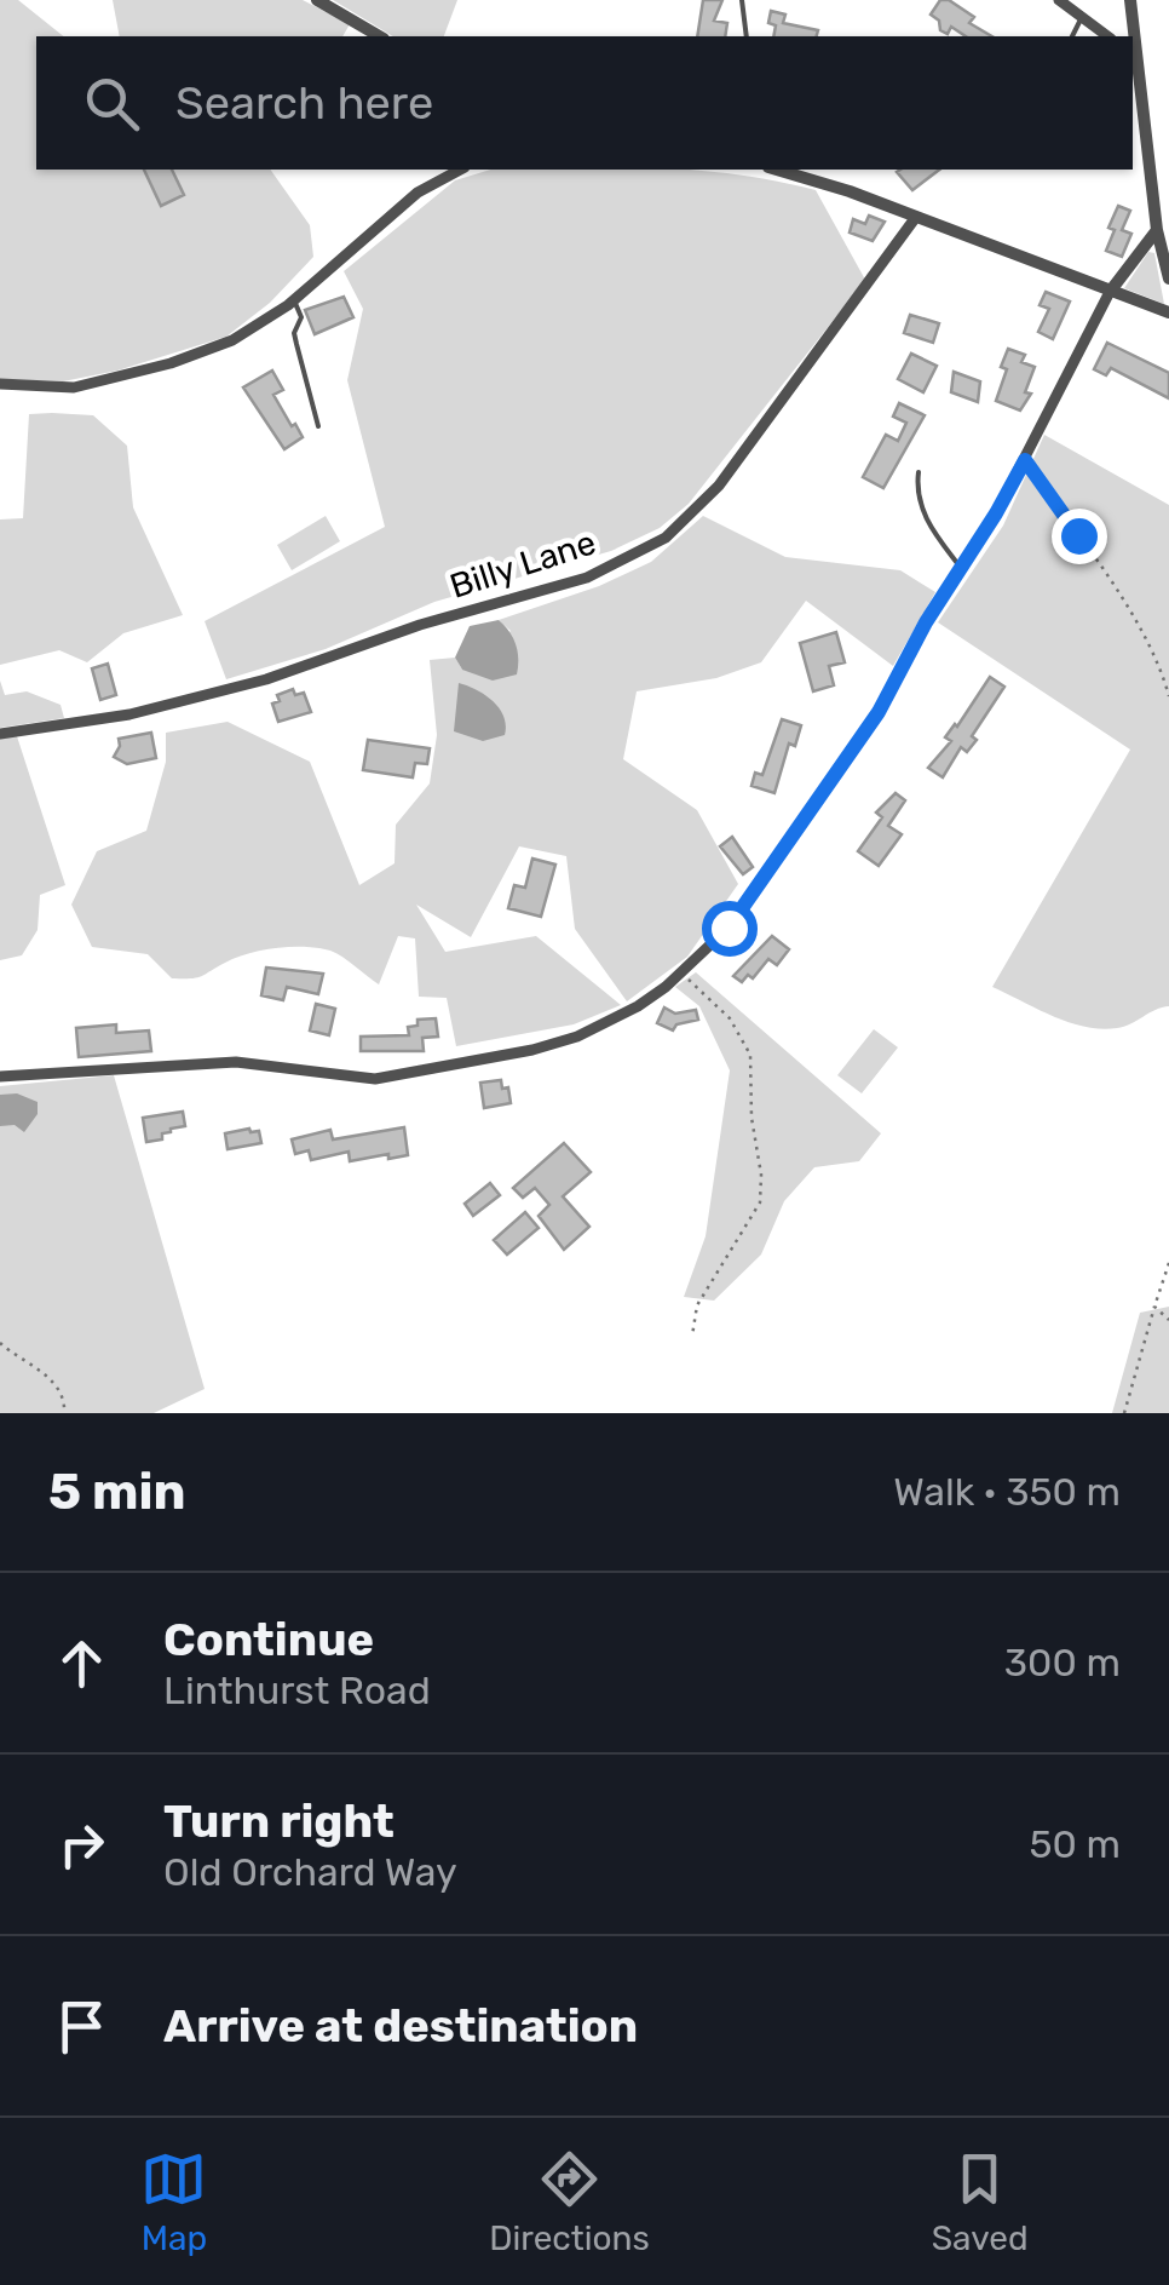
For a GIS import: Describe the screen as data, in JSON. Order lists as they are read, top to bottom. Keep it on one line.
{"streets":{"street":["Billy Lane"]},"page":{"search":"Search here","heading":["5 min","Walk · 350 m"],"list":[["Continue","Linthurst Road","300 m"],["Turn right","Old Orchard Way","50 m"],"Arrive at destination"],"nav":["Map","Directions","Saved"]}}
